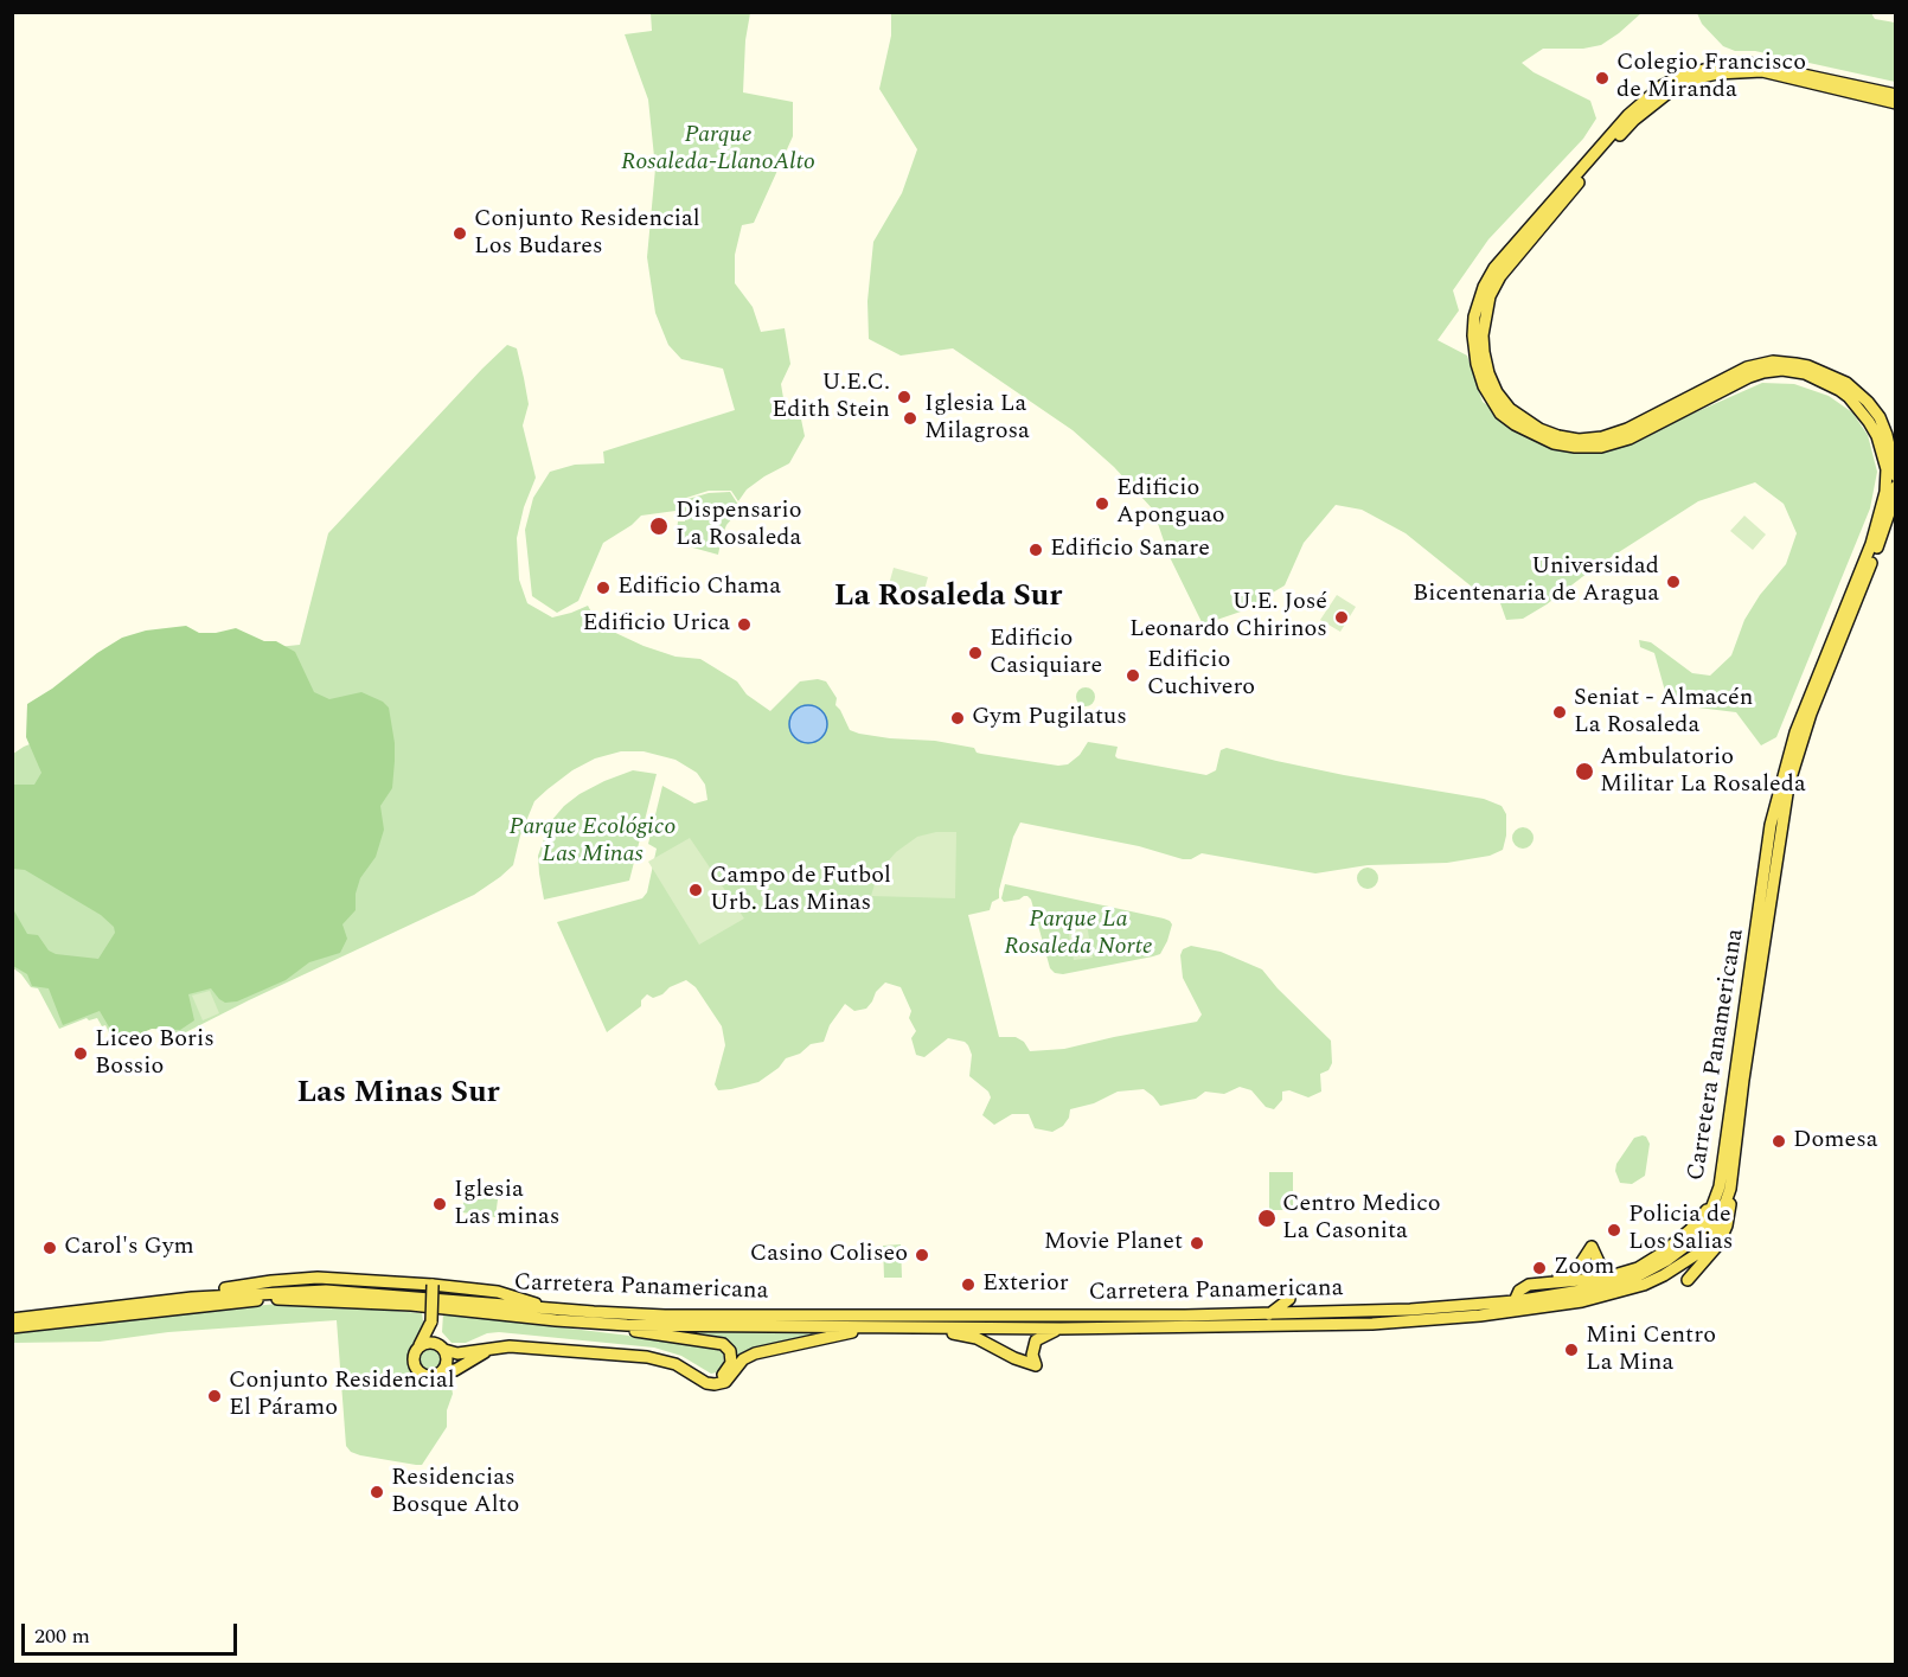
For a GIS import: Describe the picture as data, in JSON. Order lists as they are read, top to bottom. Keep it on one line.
{"streets":{"main road":["Carretera Panamericana"]},"districts":["La Rosaleda Sur","Las Minas Sur"],"parks":["Parque Rosaleda-LlanoAlto","Parque Ecológico Las Minas","Parque La Rosaleda Norte"],"places":["Colegio Francisco de Miranda","Conjunto Residencial Los Budares","U.E.C. Edith Stein","Iglesia La Milagrosa","Edificio Aponguao","Dispensario La Rosaleda","Edificio Sanare","Universidad Bicentenaria de Aragua","Edificio Chama","U.E. José Leonardo Chirinos","Edificio Urica","Edificio Casiquiare","Edificio Cuchivero","Seniat - Almacén La Rosaleda","Gym Pugilatus","Ambulatorio Militar La Rosaleda","Campo de Futbol Urb. Las Minas","Liceo Boris Bossio","Domesa","Iglesia Las minas","Centro Medico La Casonita","Policia de Los Salias","Movie Planet","Carol's Gym","Casino Coliseo","Zoom","Exterior","Mini Centro La Mina","Conjunto Residencial El Páramo","Residencias Bosque Alto"],"scale_bar":"200 m"}
